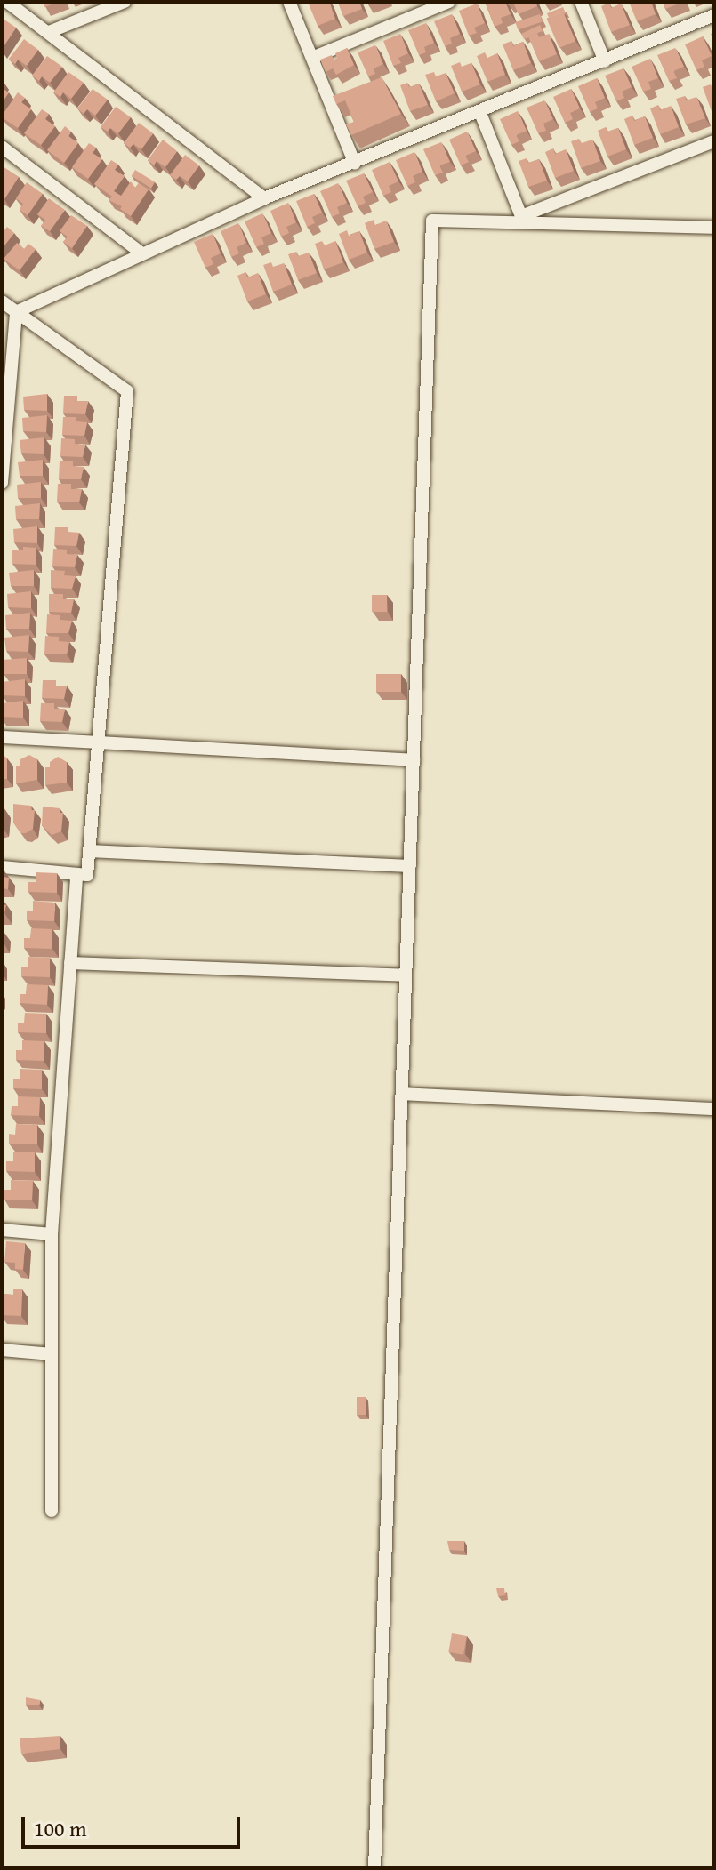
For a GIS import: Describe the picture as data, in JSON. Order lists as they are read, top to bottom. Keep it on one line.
{"scale_bar":"100 m"}
